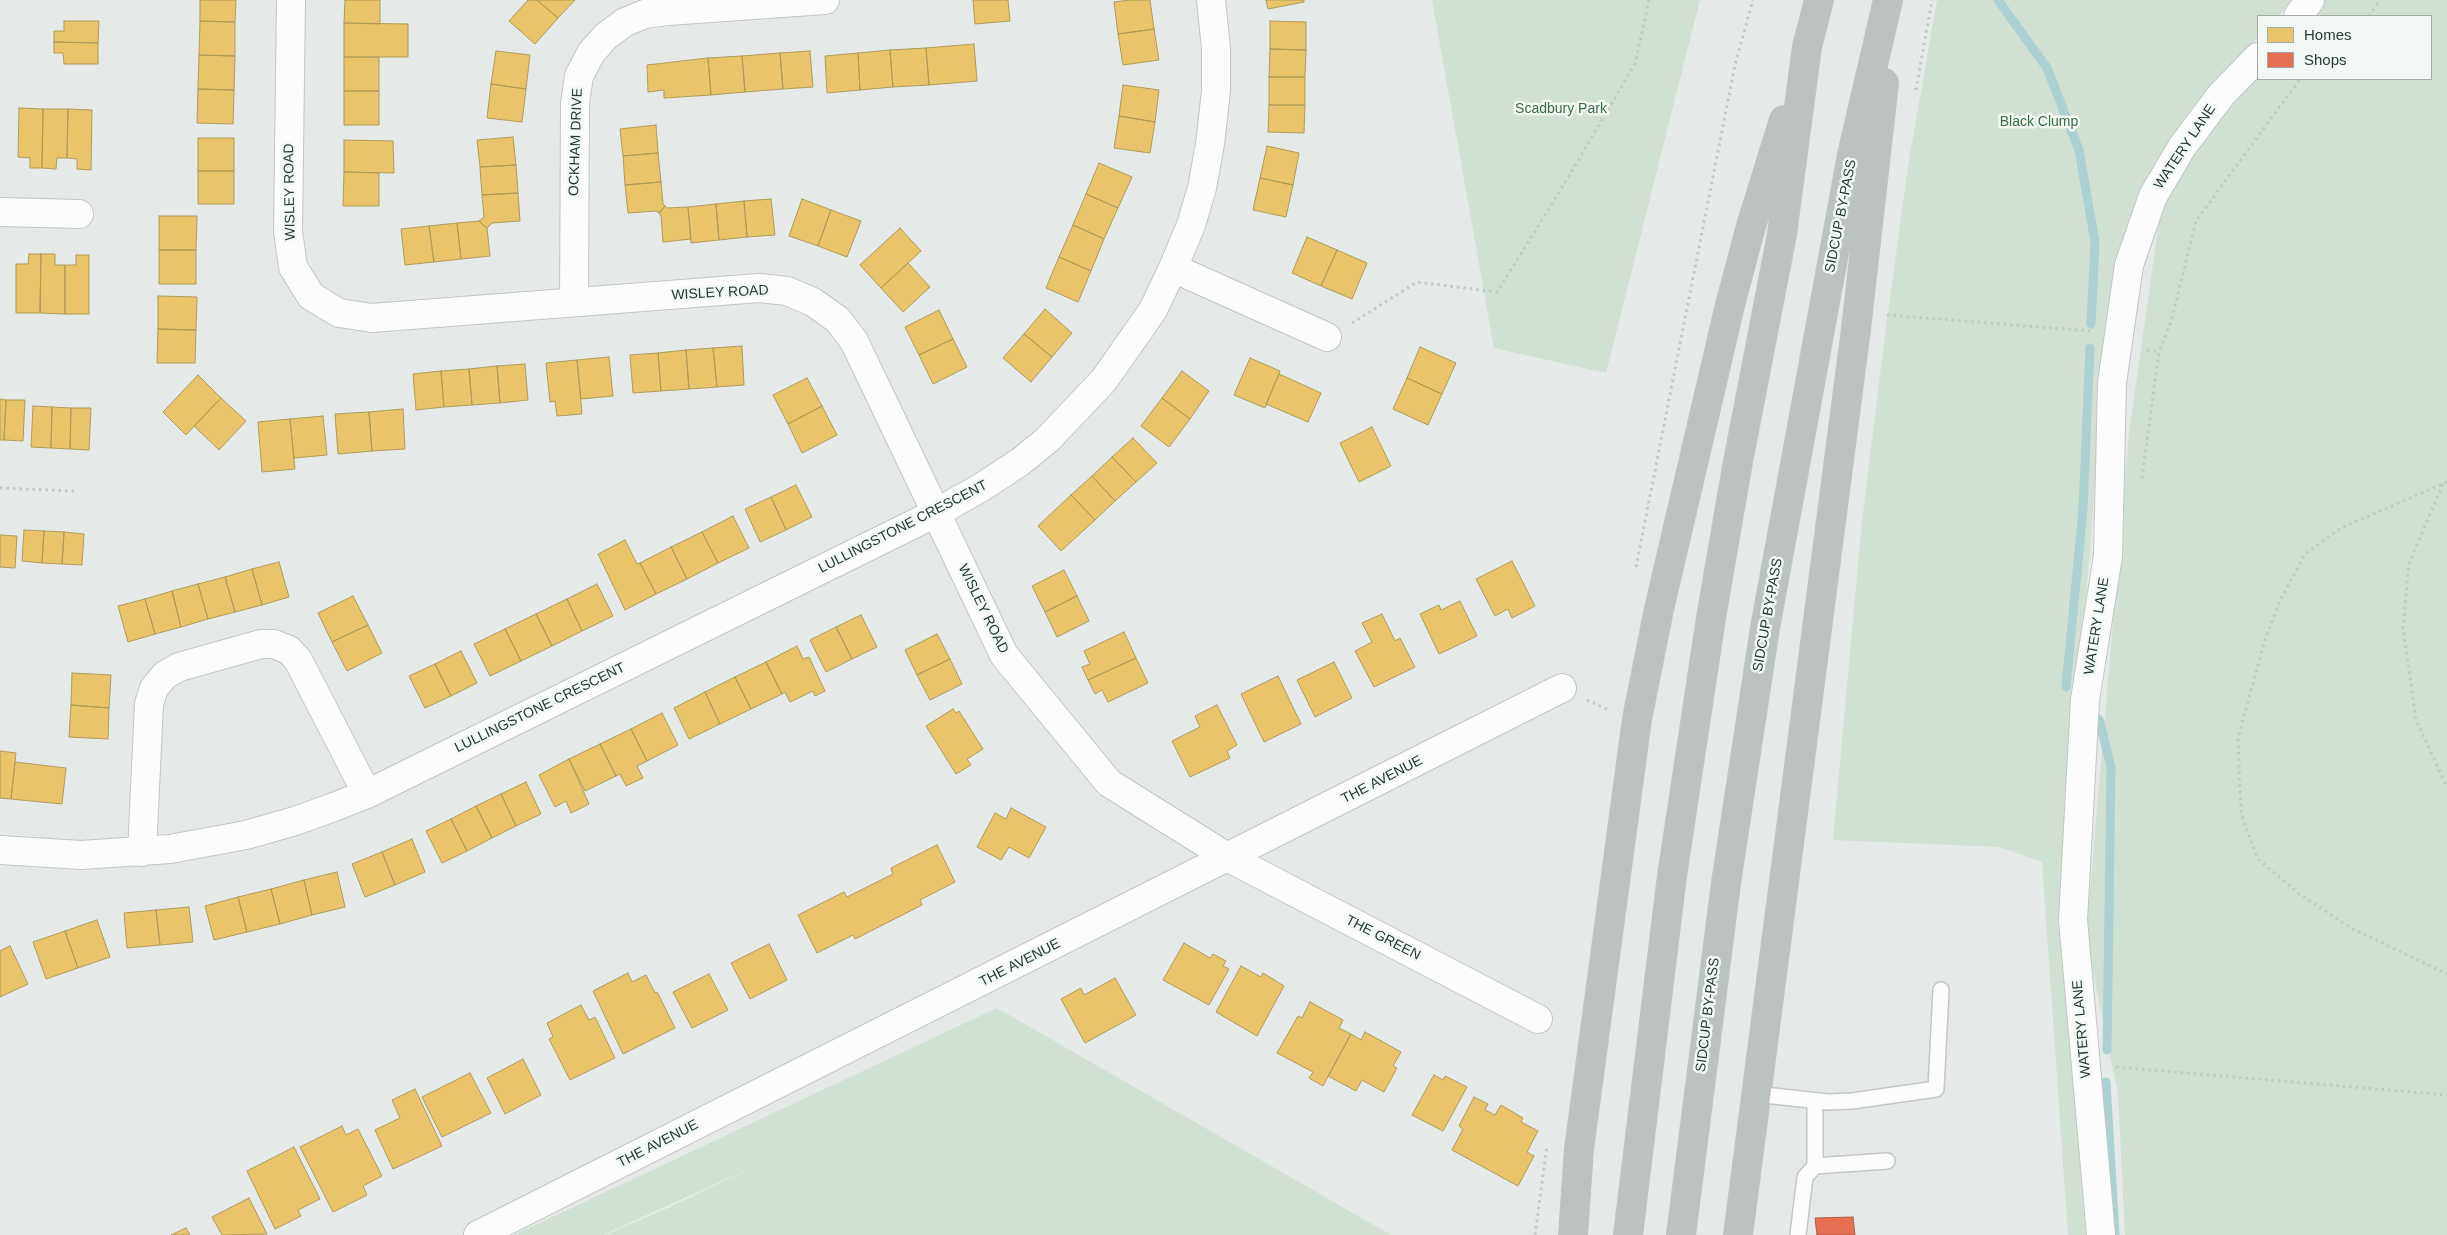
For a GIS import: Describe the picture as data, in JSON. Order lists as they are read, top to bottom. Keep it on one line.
{"streets":{"highway":["SIDCUP BY-PASS"],"street":["OCKHAM DRIVE","WATERY LANE","WISLEY ROAD","LULLINGSTONE CRESCENT","THE AVENUE","THE GREEN"]},"crossings":[["OCKHAM DRIVE","WISLEY ROAD"],["WISLEY ROAD","LULLINGSTONE CRESCENT"],["WISLEY ROAD","THE AVENUE"],["WISLEY ROAD","THE GREEN"],["THE AVENUE","THE GREEN"]],"parks":["Scadbury Park","Black Clump"],"legend":["Homes","Shops"]}
